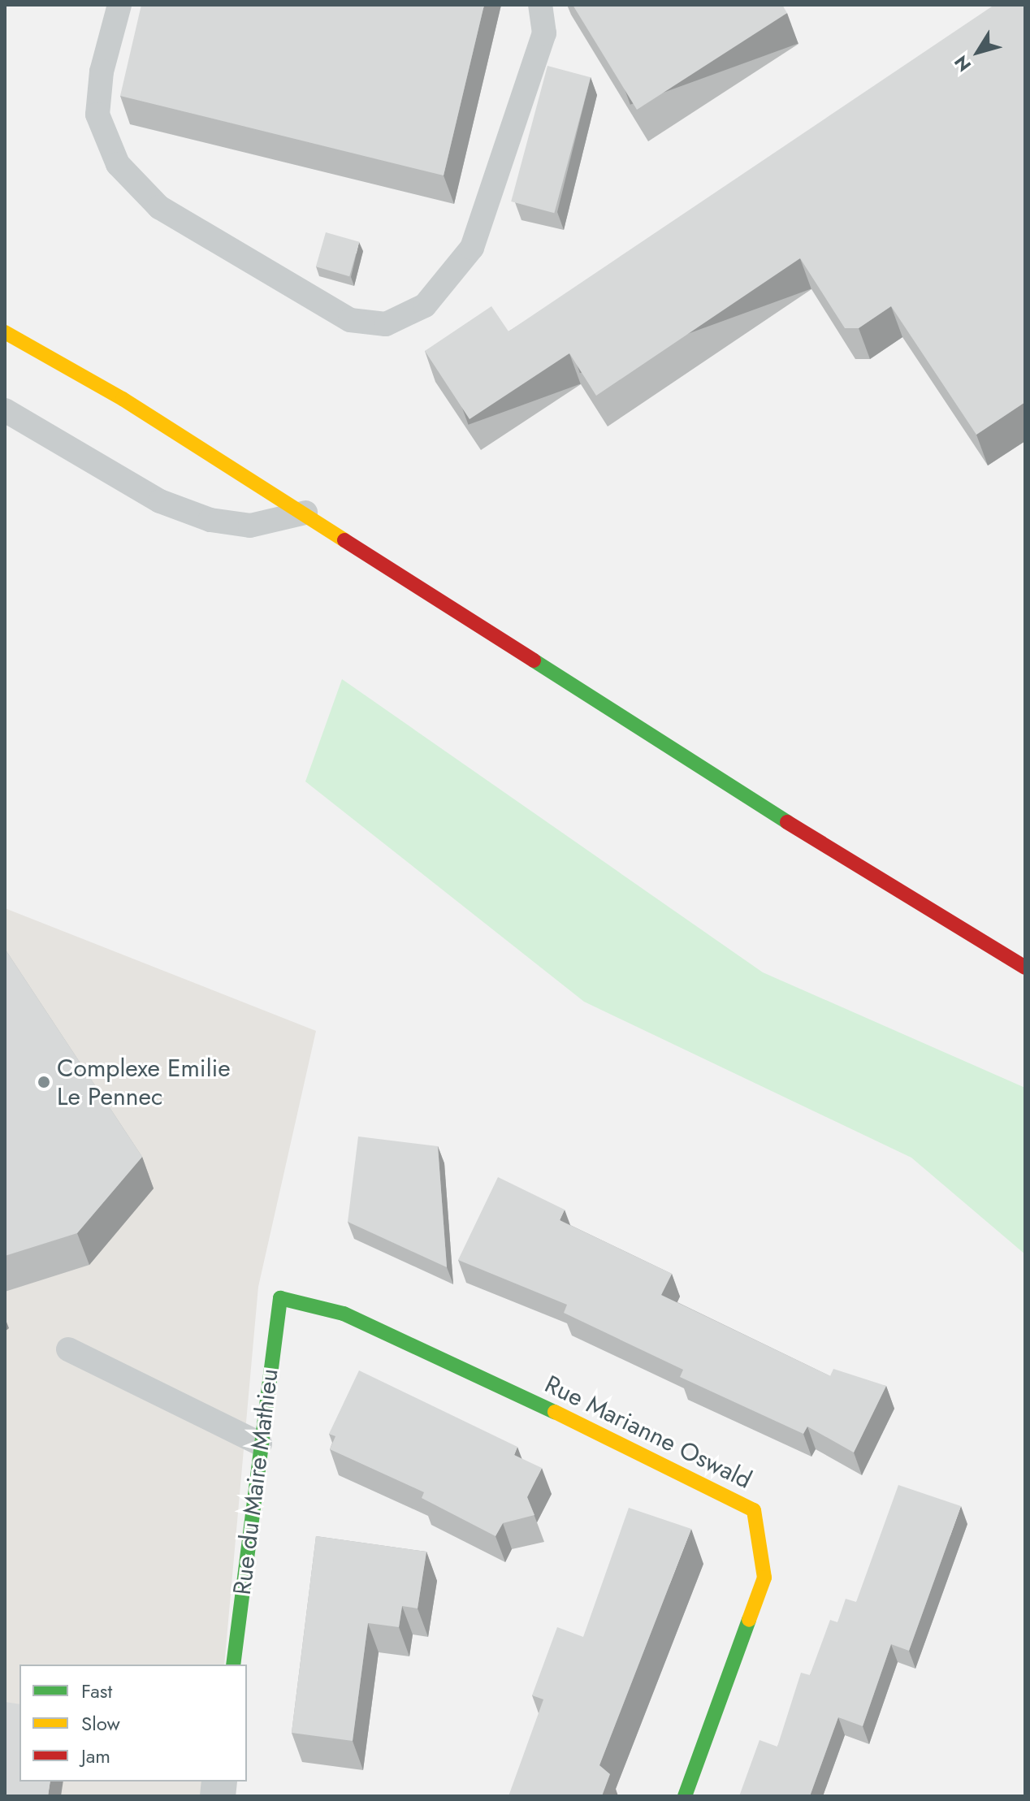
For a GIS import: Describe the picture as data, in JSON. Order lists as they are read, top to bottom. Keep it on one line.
{"streets":{"street":["Rue Marianne Oswald","Rue du Maire Mathieu"]},"crossings":[["Rue Marianne Oswald","Rue du Maire Mathieu"]],"places":["Complexe Emilie Le Pennec"],"legend":["Fast","Slow","Jam"],"north":"bottom left"}
